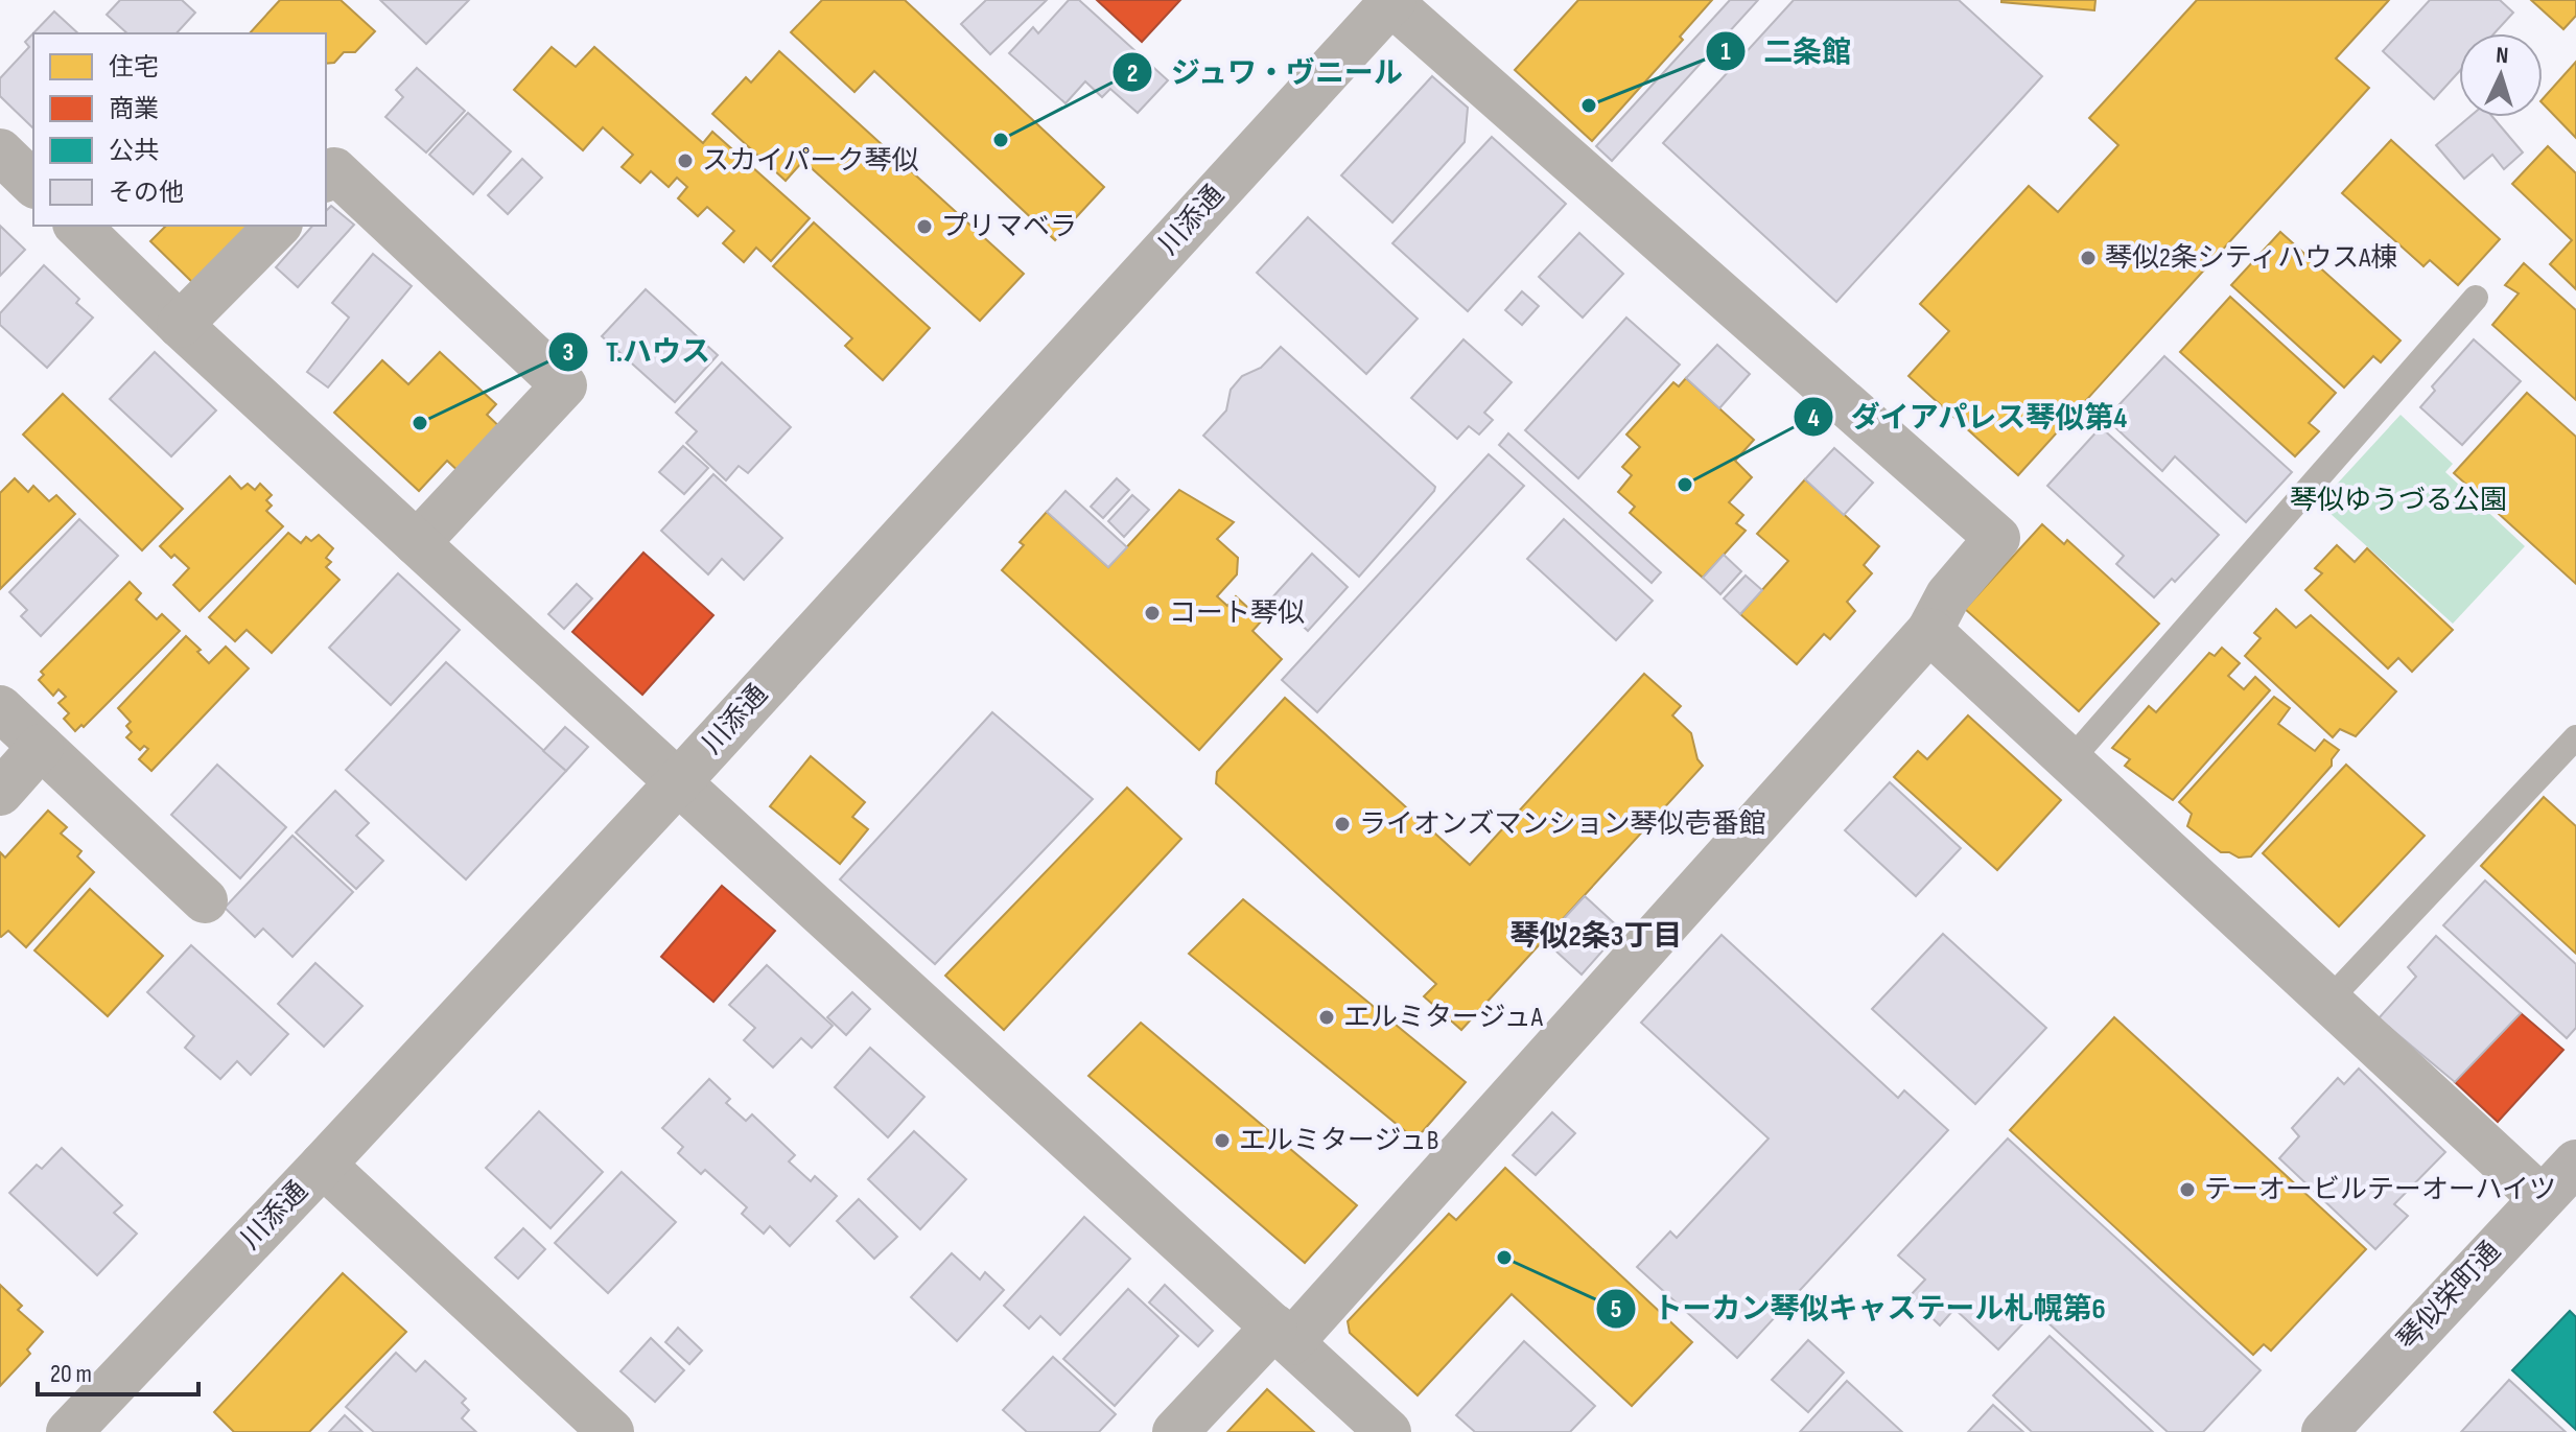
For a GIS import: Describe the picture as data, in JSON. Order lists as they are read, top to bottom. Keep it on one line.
{"streets":{"main road":["琴似栄町通"],"street":["川添通"]},"districts":["琴似2条3丁目"],"parks":["琴似ゆうづる公園"],"places":["二条館","ジュワ・ヴニール","スカイパーク琴似","プリマベラ","琴似2条シティハウスA棟","T.ハウス","ダイアパレス琴似第4","コート琴似","ライオンズマンション琴似壱番館","エルミタージュA","エルミタージュB","テーオービルテーオーハイツ","トーカン琴似キャステール札幌第6"],"legend":["住宅","商業","公共","その他"],"scale_bar":"20 m","north":"top"}
